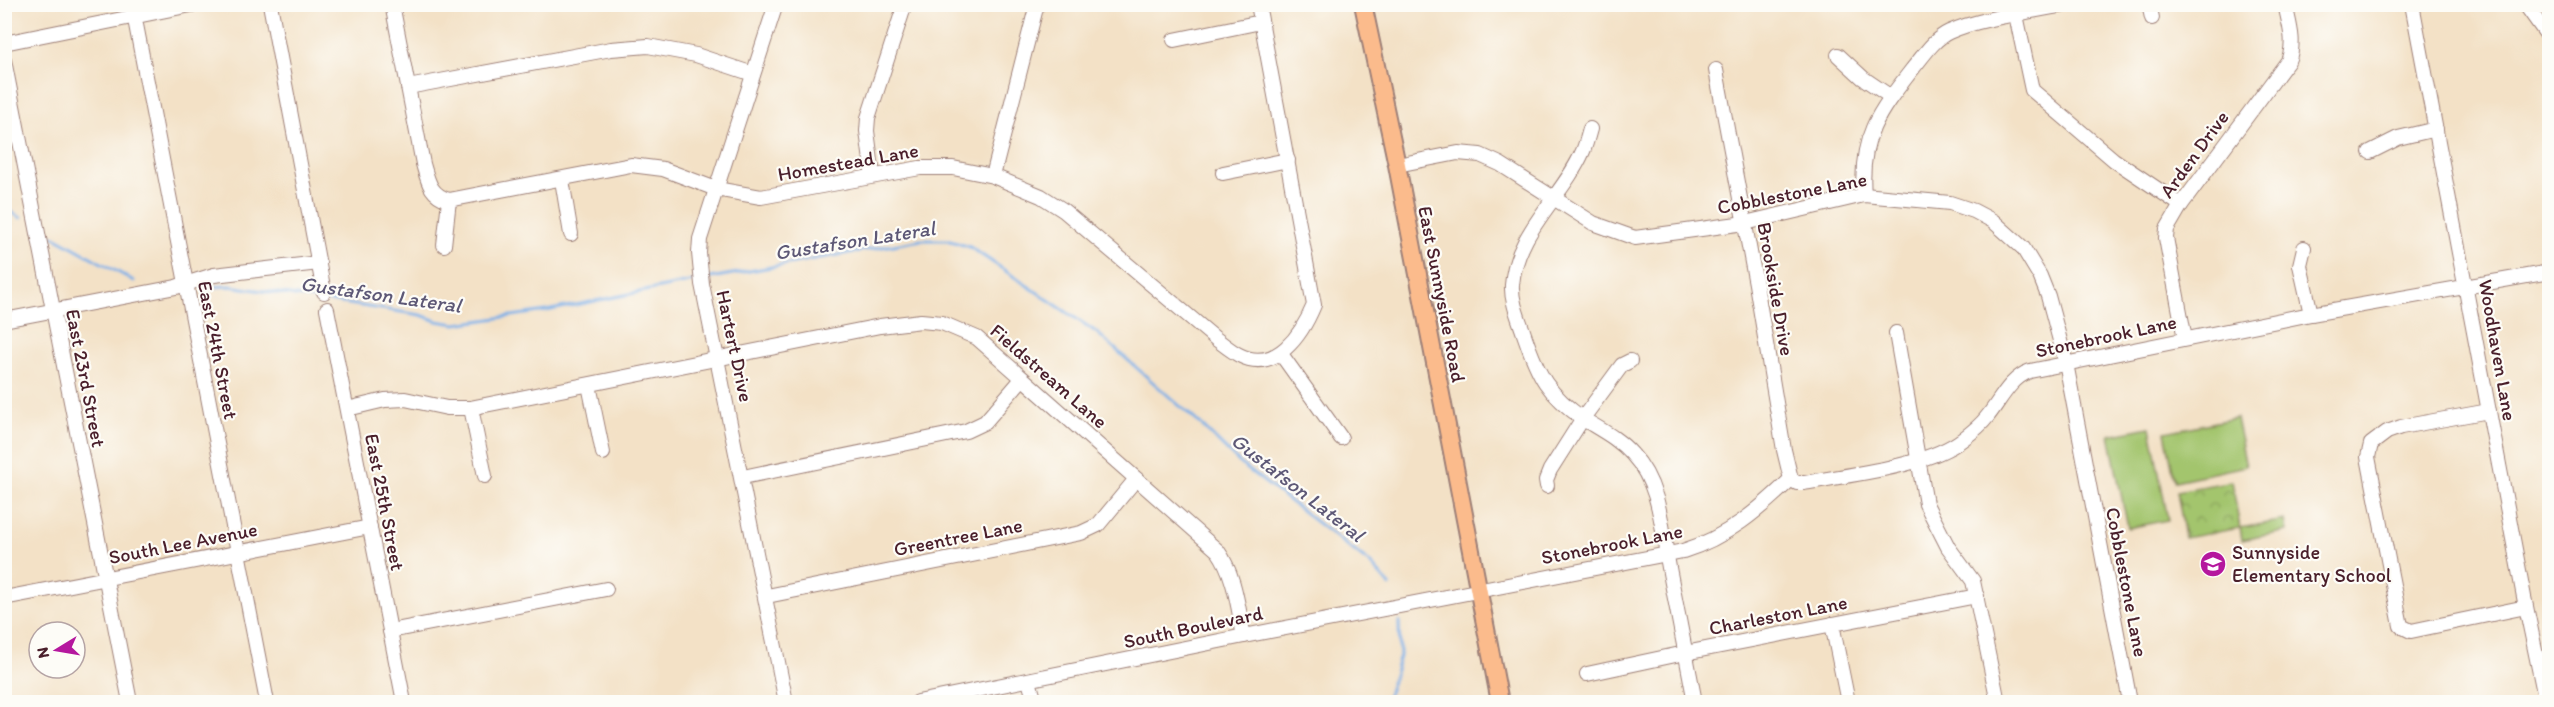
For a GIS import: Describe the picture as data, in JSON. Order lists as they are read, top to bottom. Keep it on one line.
{"streets":{"main road":["East Sunnyside Road"],"street":["Arden Drive","Homestead Lane","Cobblestone Lane","Brookside Drive","Stonebrook Lane","Hartert Drive","East 24th Street","Woodhaven Lane","Fieldstream Lane","East 23rd Street","East 25th Street","Greentree Lane","South Lee Avenue","Charleston Lane","South Boulevard"]},"crossings":[["Arden Drive","Stonebrook Lane"],["Homestead Lane","Hartert Drive"],["Cobblestone Lane","Brookside Drive"],["Cobblestone Lane","East Sunnyside Road"],["Cobblestone Lane","Stonebrook Lane"],["Brookside Drive","Stonebrook Lane"],["East Sunnyside Road","Stonebrook Lane"],["East Sunnyside Road","South Boulevard"],["Stonebrook Lane","Woodhaven Lane"],["Stonebrook Lane","South Boulevard"],["Hartert Drive","Fieldstream Lane"],["Hartert Drive","Greentree Lane"],["East 24th Street","South Lee Avenue"],["Fieldstream Lane","East 25th Street"],["Fieldstream Lane","Greentree Lane"],["Fieldstream Lane","South Boulevard"],["East 23rd Street","South Lee Avenue"],["East 25th Street","South Lee Avenue"]],"water":["Gustafson Lateral"],"places":{"school or university":["Sunnyside Elementary School"]},"north":"left"}
